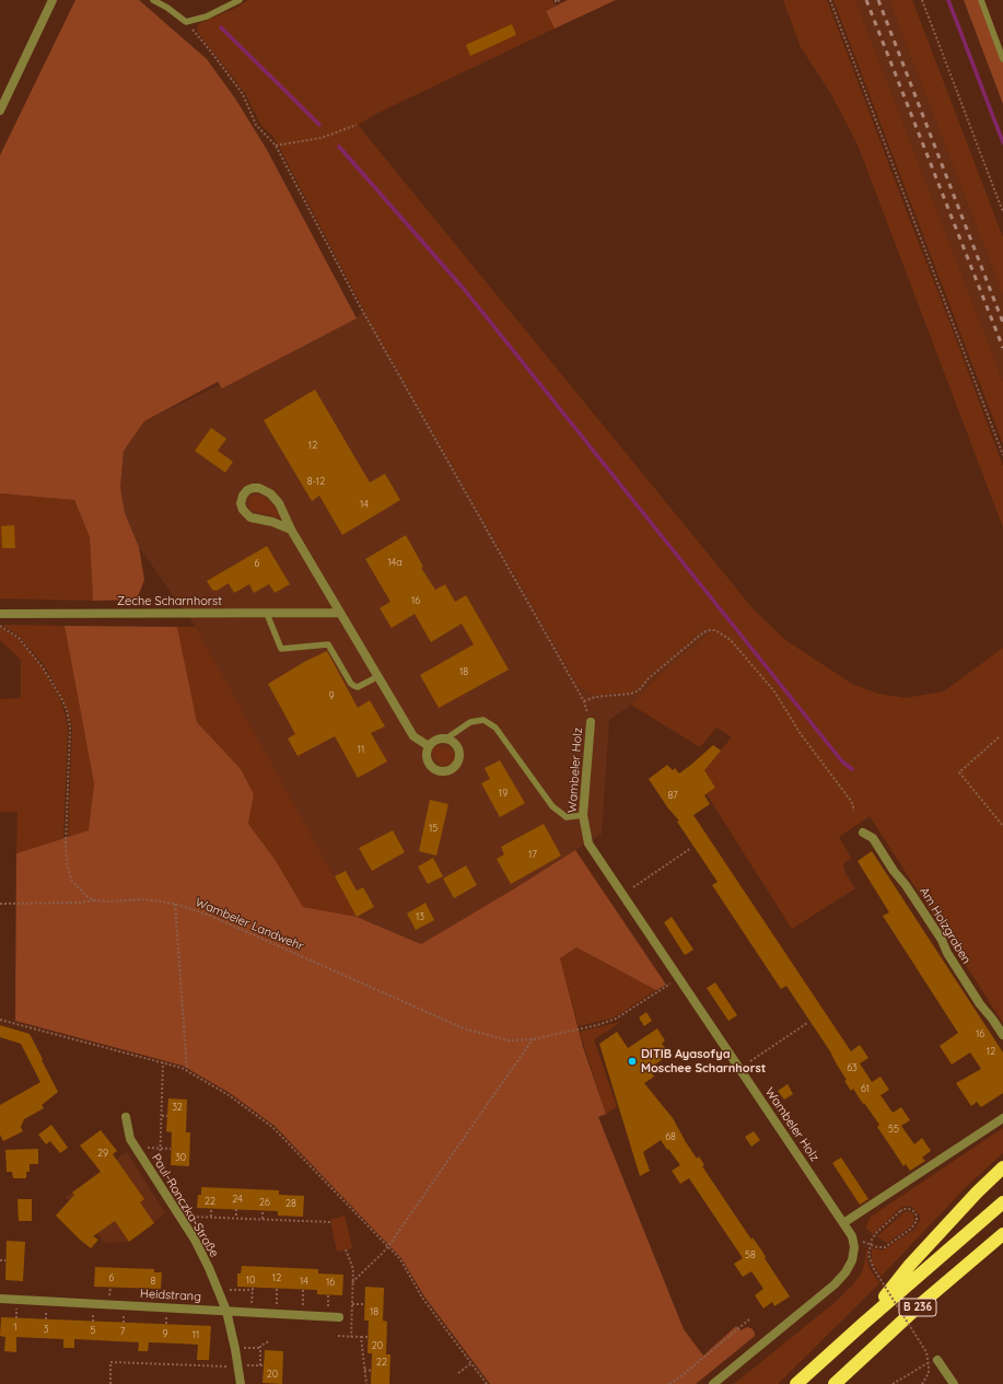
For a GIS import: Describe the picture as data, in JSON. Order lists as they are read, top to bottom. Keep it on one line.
{"streets":{"highway":["B 236"],"street":["Zeche Scharnhorst","Wambeler Holz","Am Holzgraben","Paul-Ronczka-Straße","Heidstrang"],"path":["Wambeler Landwehr"]},"crossings":[["Wambeler Holz","Wambeler Landwehr"],["Paul-Ronczka-Straße","Heidstrang"]],"places":["DITIB Ayasofya Moschee Scharnhorst"],"house_numbers":["12","8-12","14","14a","6","16","18","9","11","19","87","15","17","13","16","12","63","61","32","55","68","29","30","24","22","26","28","58","6","12","10","8","14","16","18","1","3","5","7","9","11","20","22","20"]}
